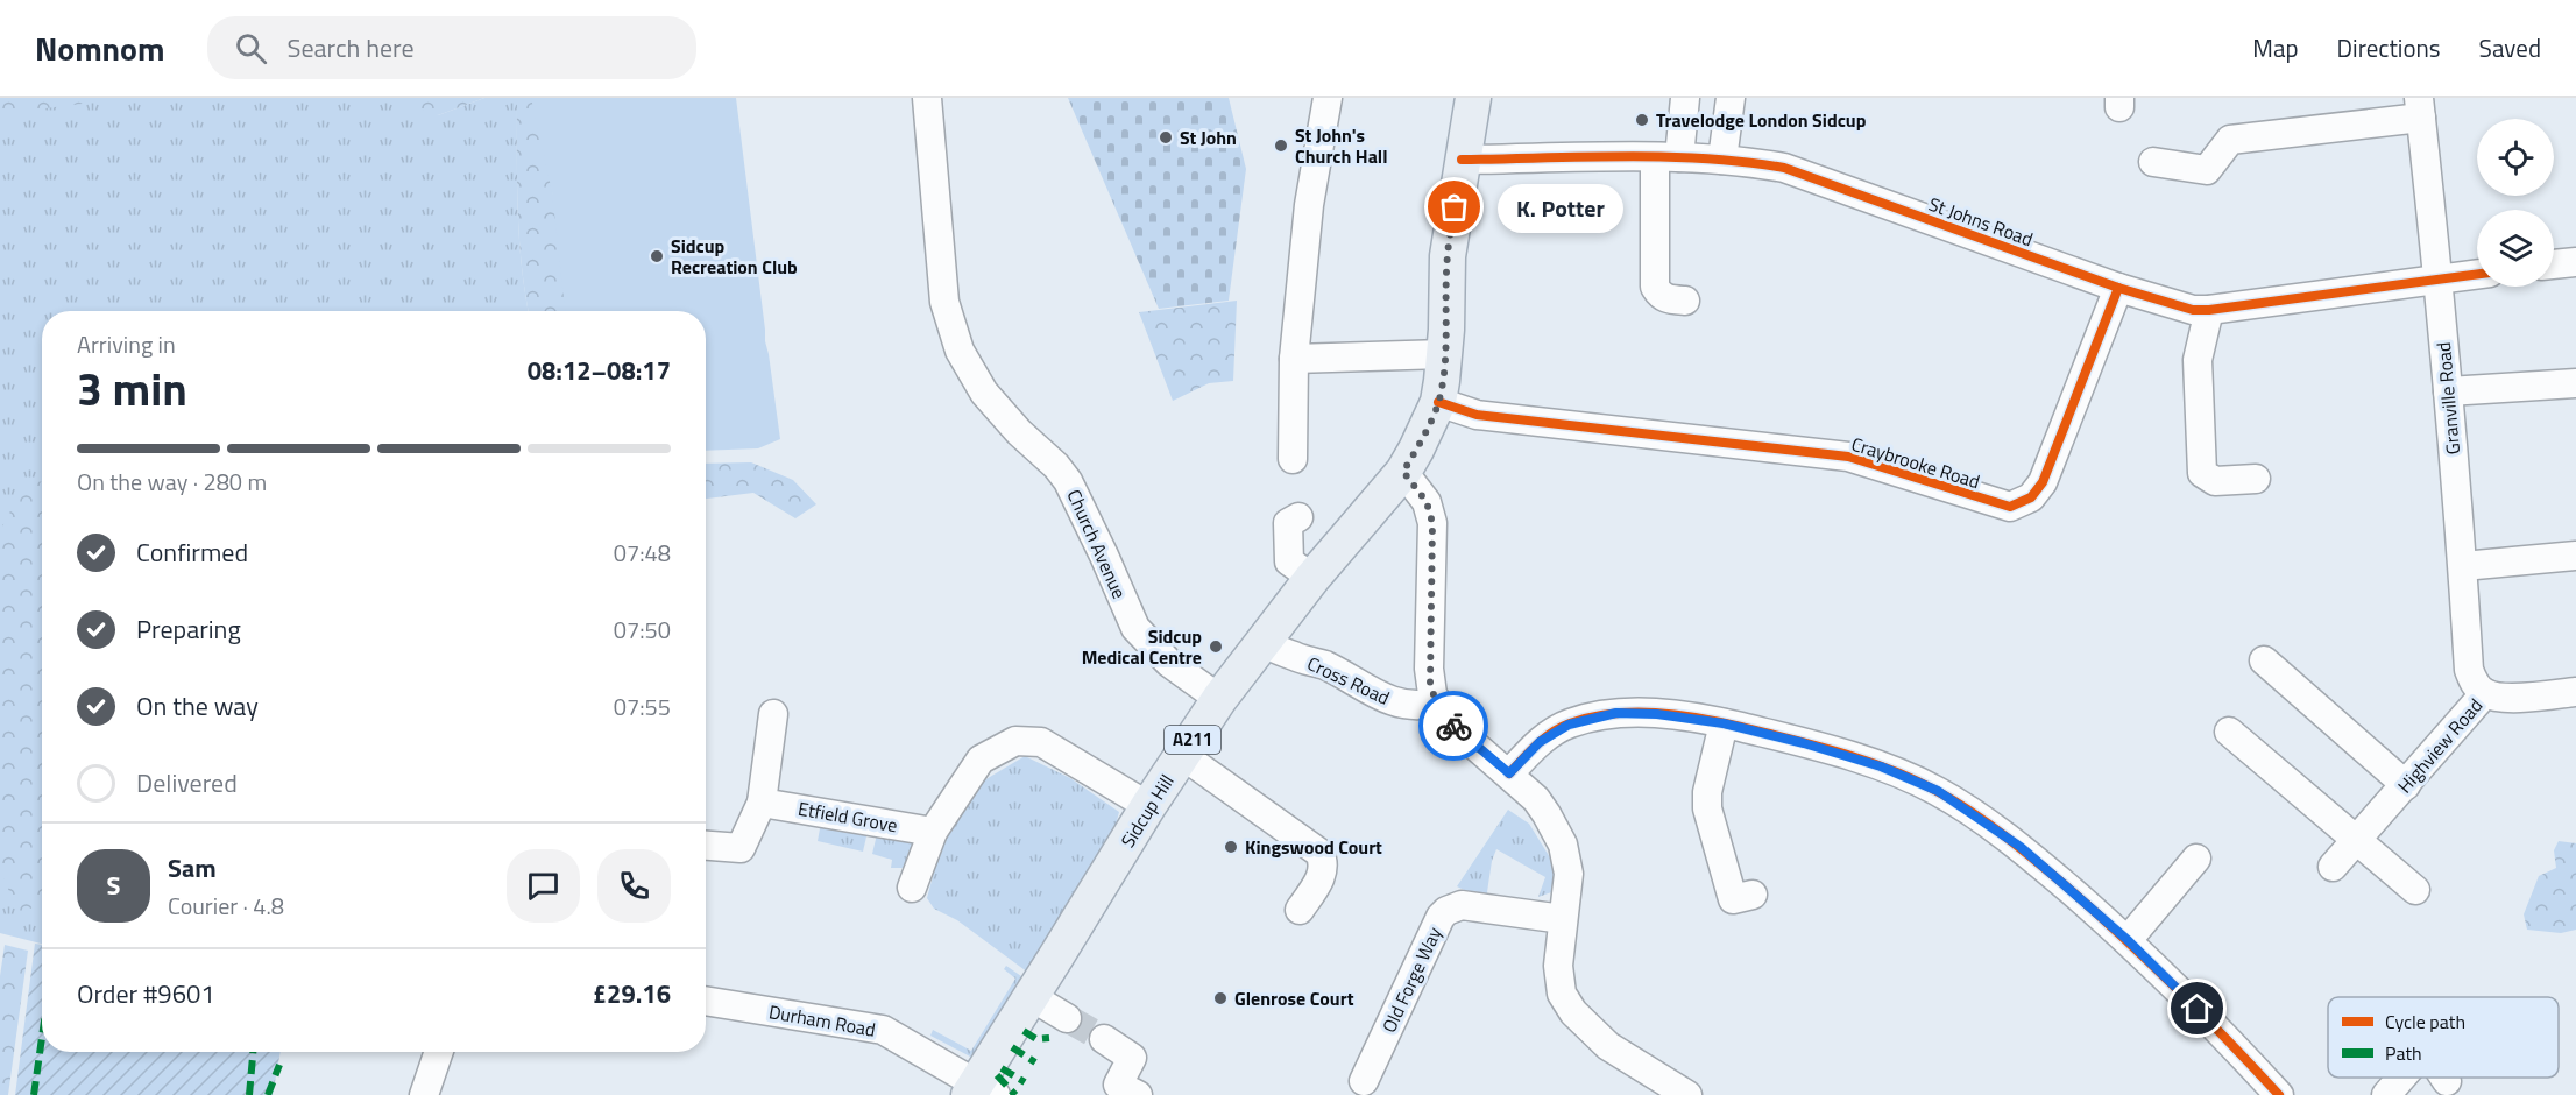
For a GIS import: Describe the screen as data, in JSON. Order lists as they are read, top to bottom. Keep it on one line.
{"streets":{"main road":["A211","Sidcup Hill"],"street":["St Johns Road","Granville Road","Craybrooke Road","Church Avenue","Cross Road","Highview Road","Etfield Grove","Old Forge Way","Durham Road"]},"crossings":[["St Johns Road","Granville Road"],["St Johns Road","Craybrooke Road"],["St Johns Road","A211"],["Granville Road","Highview Road"],["Craybrooke Road","A211"],["Craybrooke Road","Sidcup Hill"],["Church Avenue","Sidcup Hill"],["Cross Road","Sidcup Hill"],["A211","Sidcup Hill"],["Sidcup Hill","Durham Road"]],"places":["Travelodge London Sidcup","St John","St John's Church Hall","K. Potter","Sidcup Recreation Club","Sidcup Medical Centre","Kingswood Court","Glenrose Court"],"legend":["Cycle path","Path"],"page":{"header":"Nomnom","search":"Search here","nav":["Map","Directions","Saved"],"bubble":"K. Potter","heading":["3 min","Arriving in","08:12–08:17"],"panel":["Sam","Courier · 4.8","Order #9601","£29.16"],"bar":"On the way · 280 m","list":[["Confirmed","07:48"],["Preparing","07:50"],["On the way","07:55"],"Delivered"],"round":"S"}}
